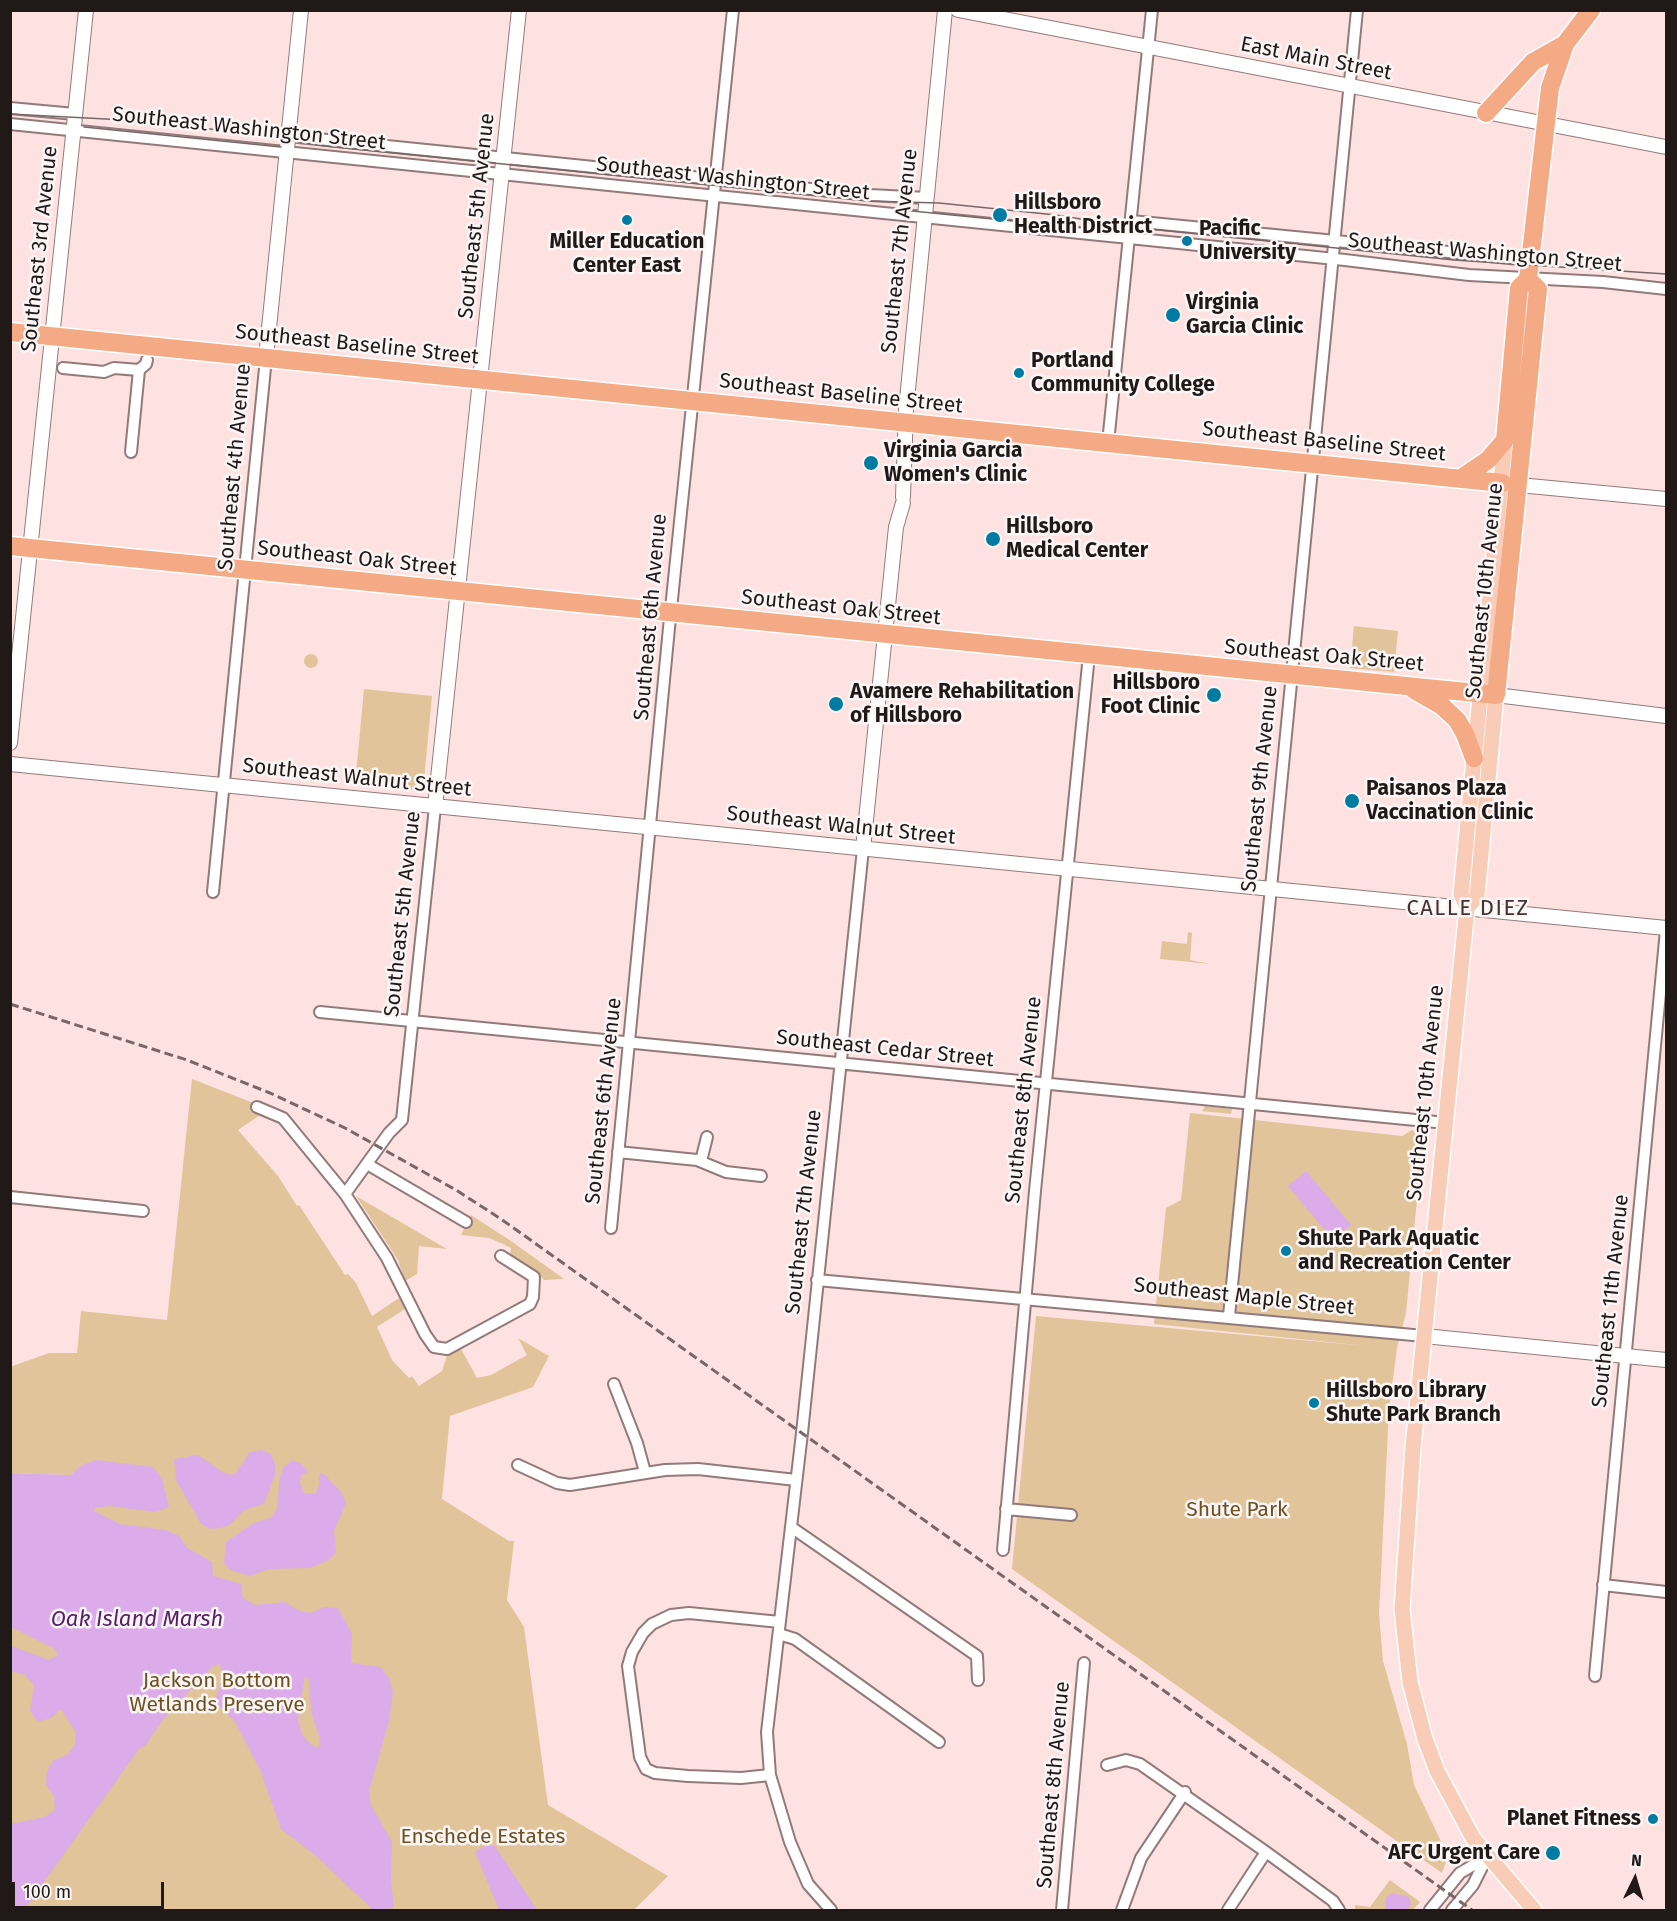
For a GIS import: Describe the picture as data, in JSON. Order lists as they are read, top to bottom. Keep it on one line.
{"streets":{"highway":["Southeast Baseline Street","Southeast Oak Street","Southeast 10th Avenue"],"street":["East Main Street","Southeast Washington Street","Southeast 5th Avenue","Southeast 3rd Avenue","Southeast 7th Avenue","Southeast 4th Avenue","Southeast 6th Avenue","Southeast Walnut Street","Southeast 9th Avenue","Southeast Cedar Street","Southeast 8th Avenue","Southeast Maple Street","Southeast 11th Avenue"]},"crossings":[["East Main Street","Southeast 10th Avenue"],["East Main Street","Southeast 9th Avenue"],["Southeast Washington Street","Southeast 5th Avenue"],["Southeast Washington Street","Southeast 3rd Avenue"],["Southeast Washington Street","Southeast 7th Avenue"],["Southeast Washington Street","Southeast 4th Avenue"],["Southeast Washington Street","Southeast 10th Avenue"],["Southeast Washington Street","Southeast 6th Avenue"],["Southeast Washington Street","Southeast 9th Avenue"],["Southeast 5th Avenue","Southeast Baseline Street"],["Southeast 5th Avenue","Southeast Oak Street"],["Southeast 5th Avenue","Southeast Walnut Street"],["Southeast 5th Avenue","Southeast Cedar Street"],["Southeast 3rd Avenue","Southeast Baseline Street"],["Southeast 3rd Avenue","Southeast Oak Street"],["Southeast 7th Avenue","Southeast Baseline Street"],["Southeast 7th Avenue","Southeast Oak Street"],["Southeast 7th Avenue","Southeast Walnut Street"],["Southeast 7th Avenue","Southeast Cedar Street"],["Southeast 7th Avenue","Southeast Maple Street"],["Southeast Baseline Street","Southeast 4th Avenue"],["Southeast Baseline Street","Southeast 10th Avenue"],["Southeast Baseline Street","Southeast 6th Avenue"],["Southeast Baseline Street","Southeast 9th Avenue"],["Southeast 4th Avenue","Southeast Oak Street"],["Southeast 4th Avenue","Southeast Walnut Street"],["Southeast Oak Street","Southeast 10th Avenue"],["Southeast Oak Street","Southeast 6th Avenue"],["Southeast Oak Street","Southeast 9th Avenue"],["Southeast Oak Street","Southeast 8th Avenue"],["Southeast 10th Avenue","Southeast Walnut Street"],["Southeast 10th Avenue","Southeast Cedar Street"],["Southeast 10th Avenue","Southeast Maple Street"],["Southeast 6th Avenue","Southeast Walnut Street"],["Southeast 6th Avenue","Southeast Cedar Street"],["Southeast Walnut Street","Southeast 9th Avenue"],["Southeast Walnut Street","Southeast 8th Avenue"],["Southeast Walnut Street","Southeast 11th Avenue"],["Southeast 9th Avenue","Southeast Cedar Street"],["Southeast 9th Avenue","Southeast Maple Street"],["Southeast Cedar Street","Southeast 8th Avenue"],["Southeast 8th Avenue","Southeast Maple Street"],["Southeast Maple Street","Southeast 11th Avenue"]],"districts":["CALLE DIEZ"],"water":["Oak Island Marsh"],"parks":["Shute Park","Jackson Bottom Wetlands Preserve","Enschede Estates"],"places":["Hillsboro Health District","Miller Education Center East","Pacific University","Virginia Garcia Clinic","Portland Community College","Virginia Garcia Women's Clinic","Hillsboro Medical Center","Hillsboro Foot Clinic","Avamere Rehabilitation of Hillsboro","Paisanos Plaza Vaccination Clinic","Shute Park Aquatic and Recreation Center","Hillsboro Library Shute Park Branch","Planet Fitness","AFC Urgent Care"],"scale_bar":"100 m","north":"top"}
